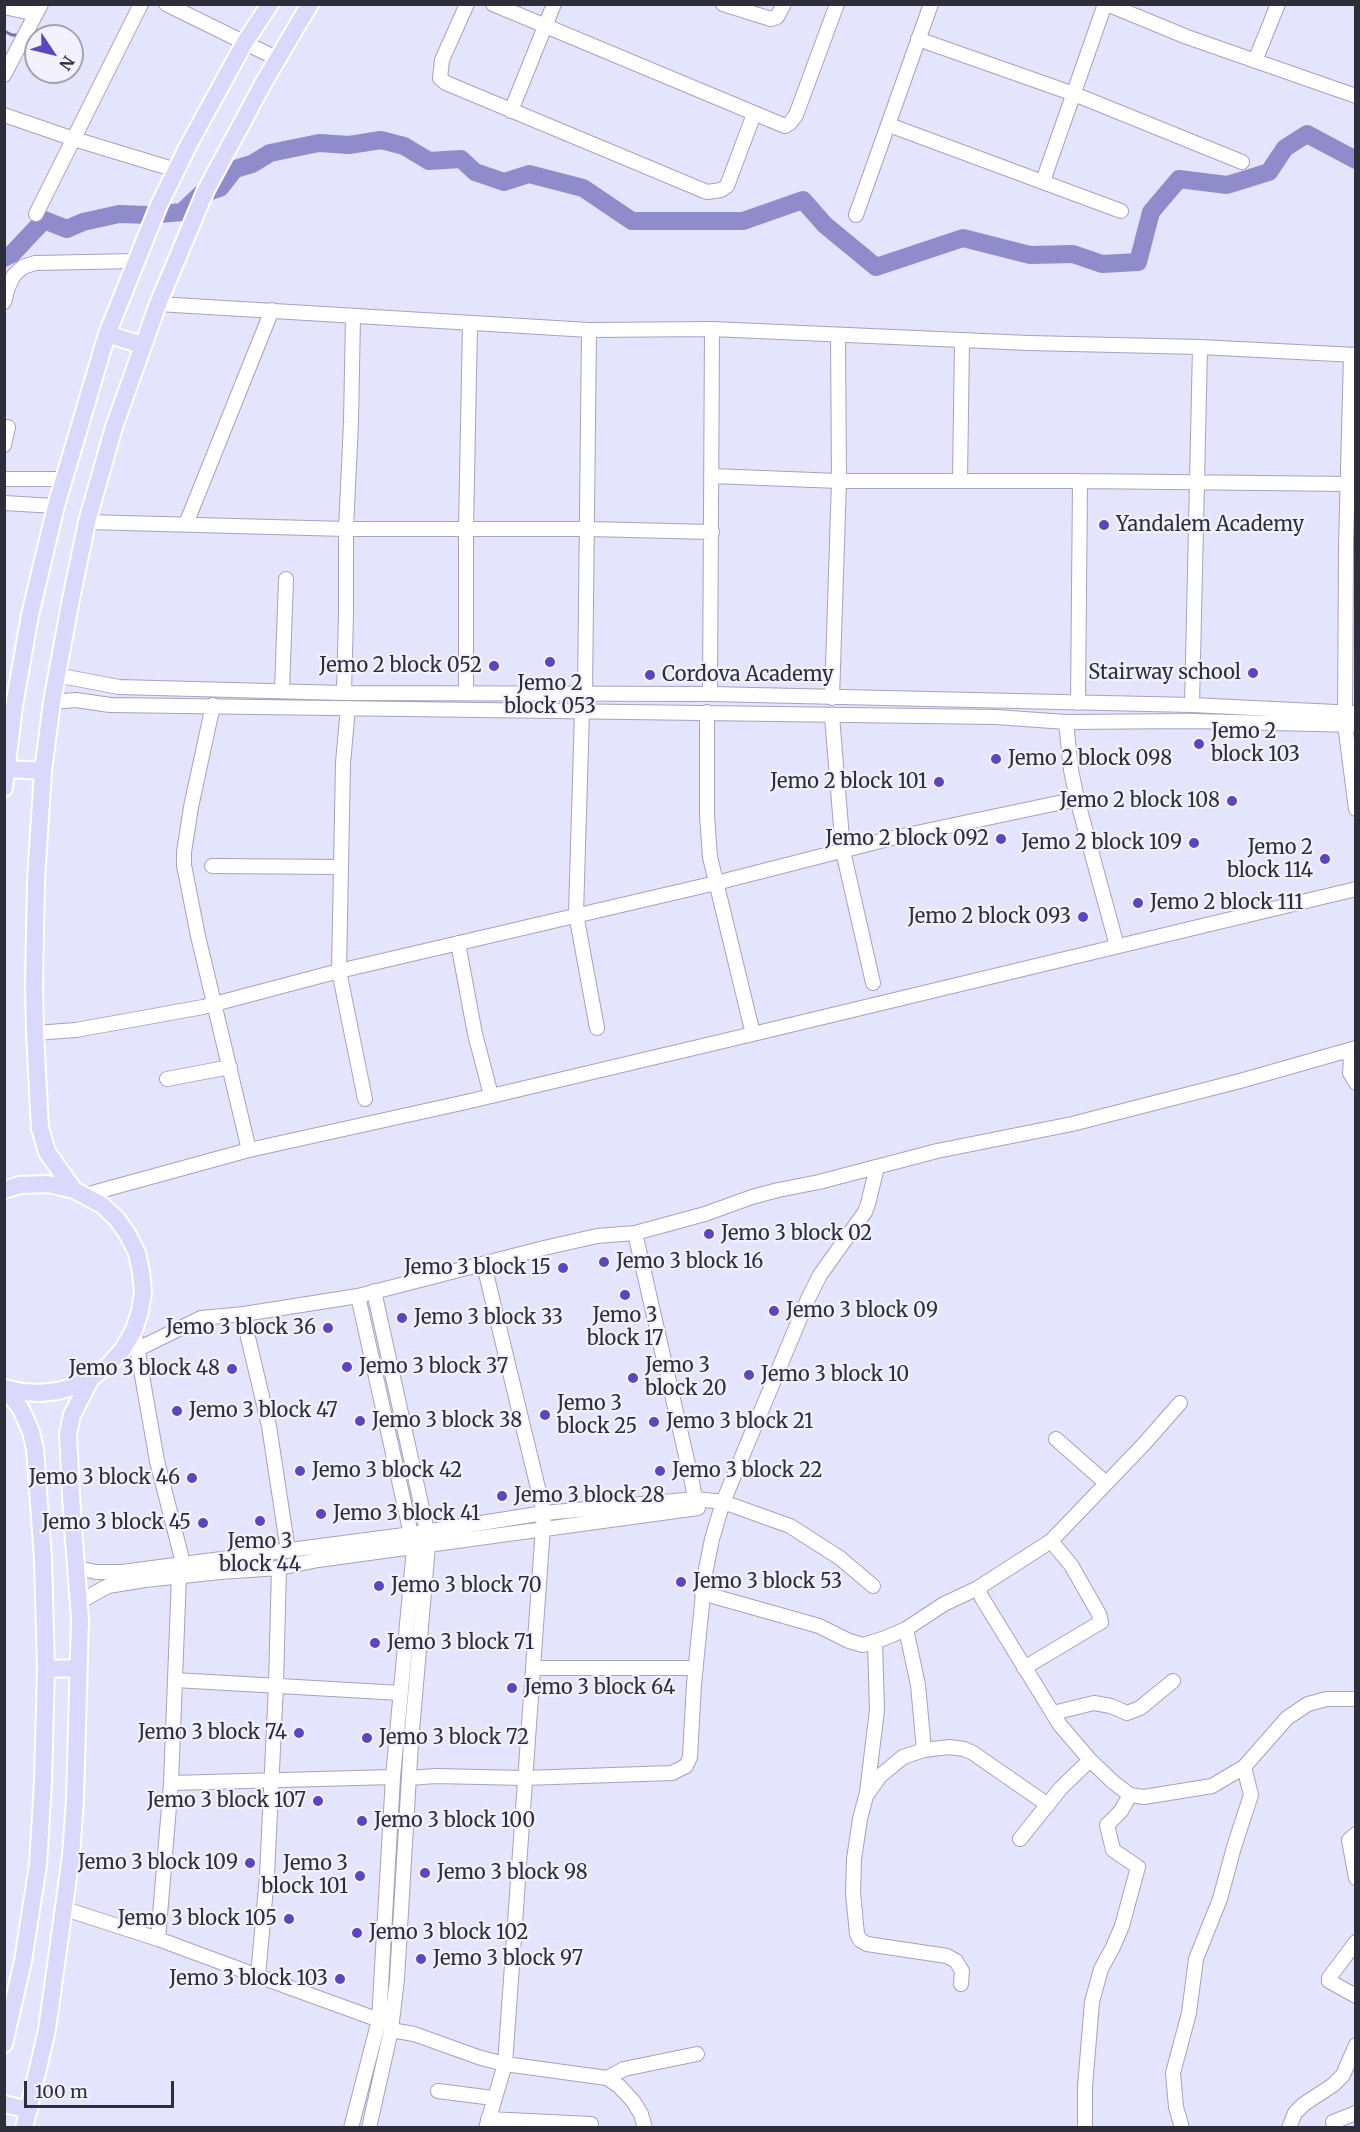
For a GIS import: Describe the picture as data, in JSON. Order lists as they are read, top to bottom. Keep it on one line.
{"places":["Yandalem Academy","Jemo 2 block 053","Jemo 2 block 052","Stairway school","Cordova Academy","Jemo 2 block 103","Jemo 2 block 098","Jemo 2 block 101","Jemo 2 block 108","Jemo 2 block 092","Jemo 2 block 109","Jemo 2 block 114","Jemo 2 block 111","Jemo 2 block 093","Jemo 3 block 02","Jemo 3 block 16","Jemo 3 block 15","Jemo 3 block 17","Jemo 3 block 09","Jemo 3 block 33","Jemo 3 block 36","Jemo 3 block 37","Jemo 3 block 48","Jemo 3 block 10","Jemo 3 block 20","Jemo 3 block 47","Jemo 3 block 25","Jemo 3 block 38","Jemo 3 block 21","Jemo 3 block 42","Jemo 3 block 22","Jemo 3 block 46","Jemo 3 block 28","Jemo 3 block 41","Jemo 3 block 44","Jemo 3 block 45","Jemo 3 block 53","Jemo 3 block 70","Jemo 3 block 71","Jemo 3 block 64","Jemo 3 block 74","Jemo 3 block 72","Jemo 3 block 107","Jemo 3 block 100","Jemo 3 block 109","Jemo 3 block 98","Jemo 3 block 101","Jemo 3 block 105","Jemo 3 block 102","Jemo 3 block 97","Jemo 3 block 103"],"scale_bar":"100 m","north":"bottom right"}
